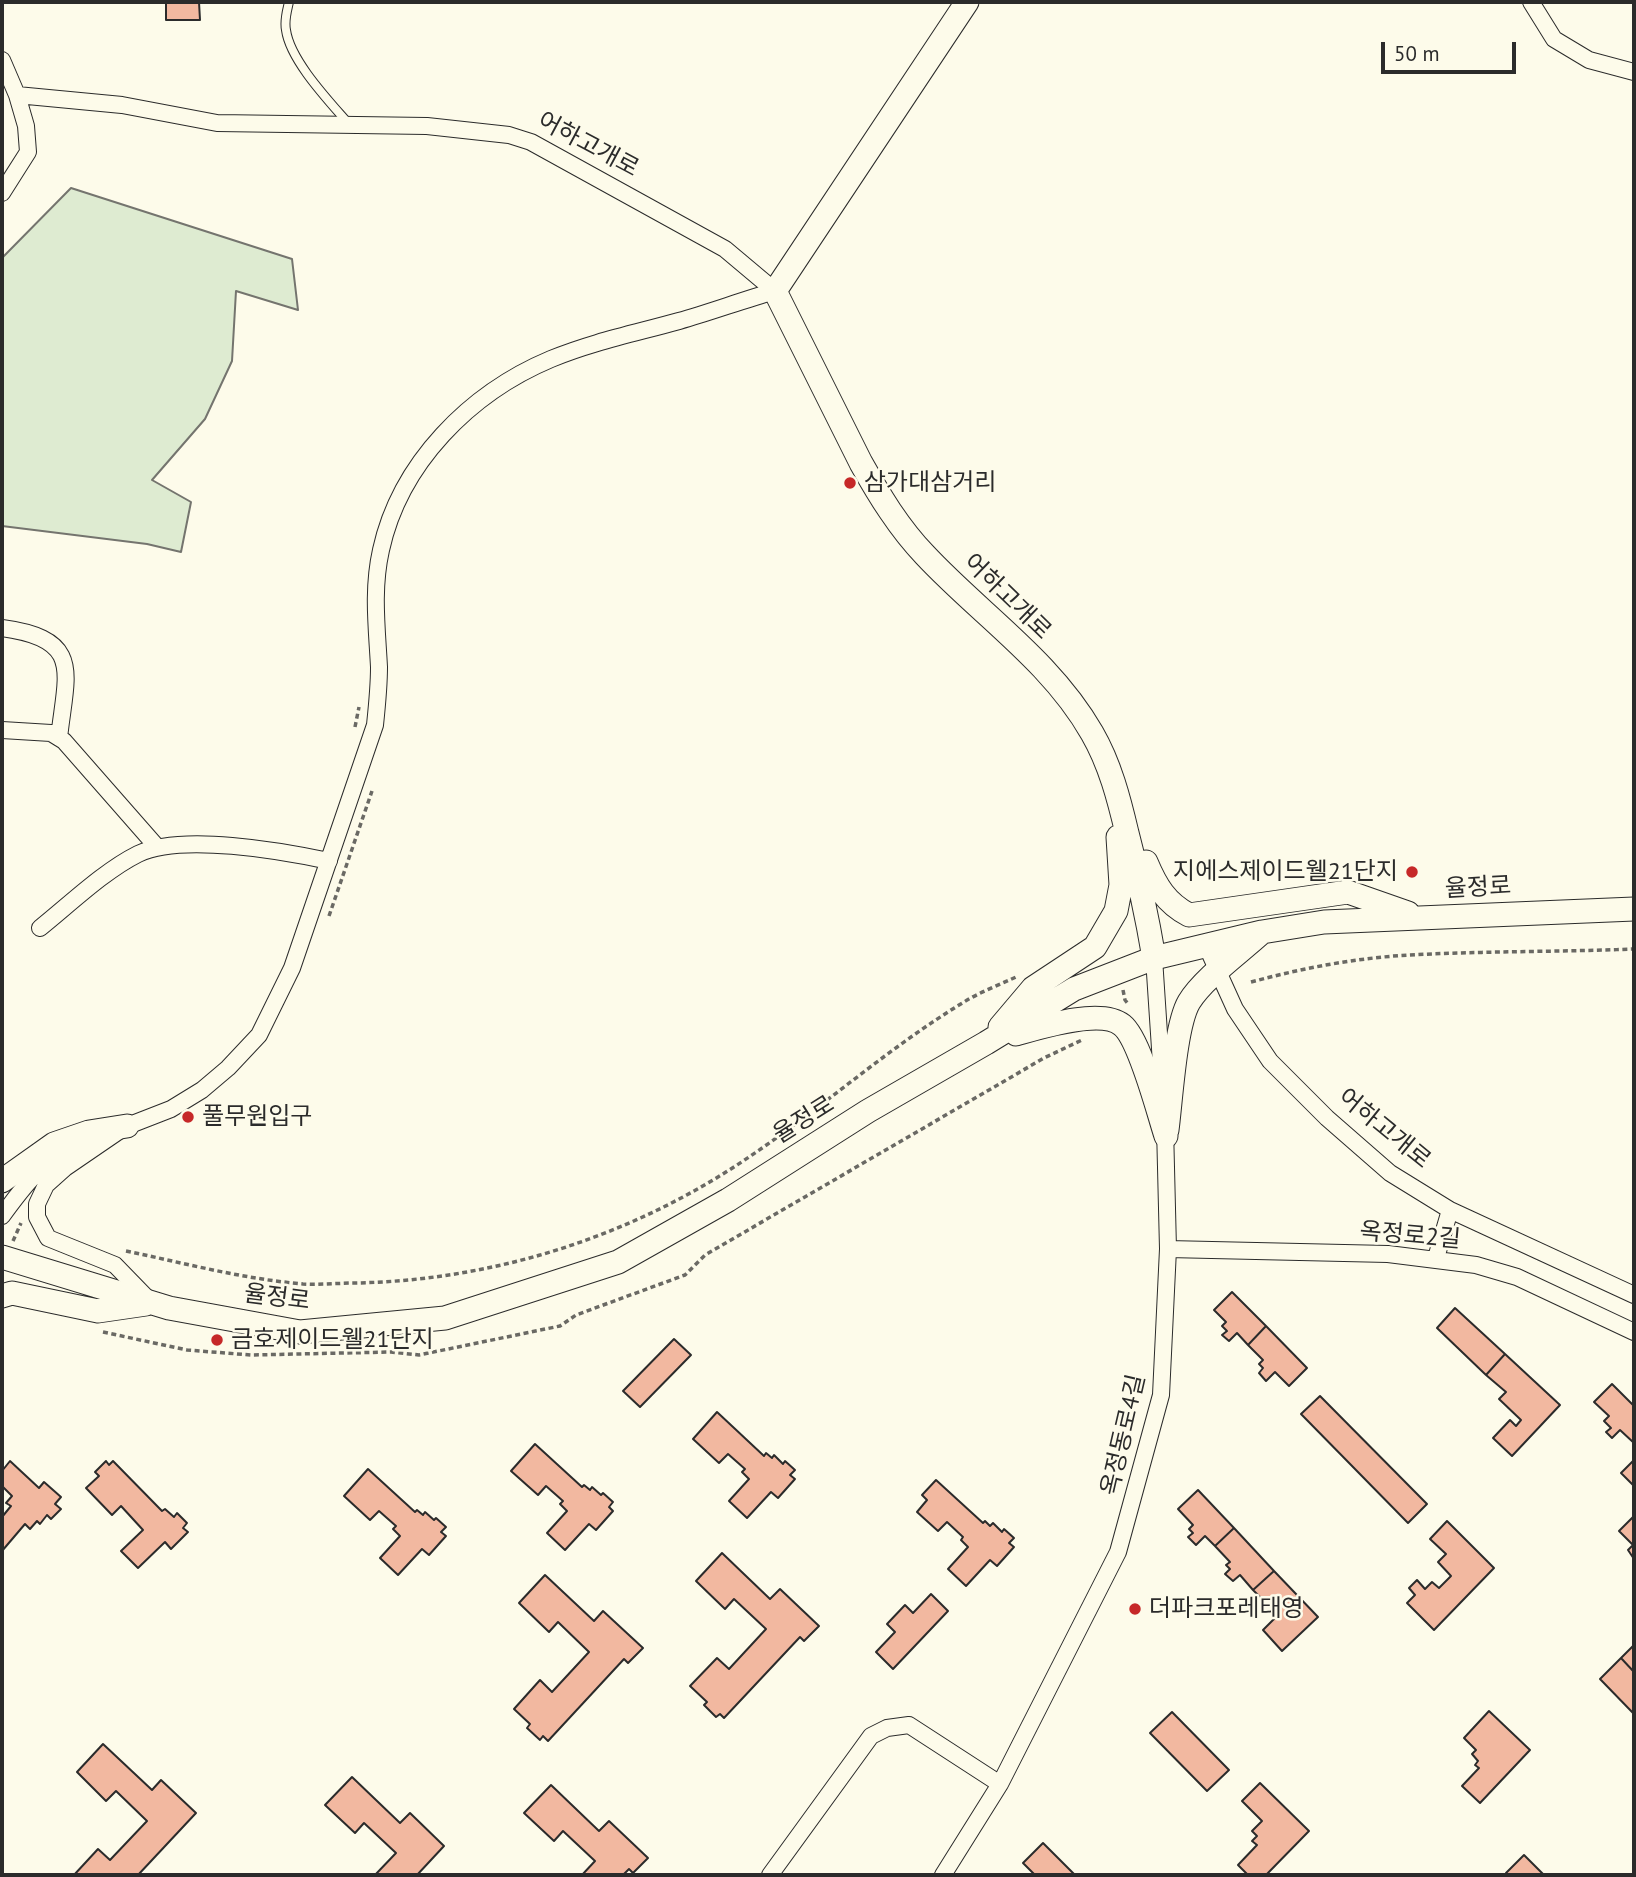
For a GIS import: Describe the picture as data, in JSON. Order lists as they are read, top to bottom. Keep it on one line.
{"streets":{"main road":["어하고개로","율정로"],"street":["옥정로2길","옥정동로4길"]},"crossings":[["어하고개로","율정로"],["어하고개로","옥정동로4길"],["율정로","옥정동로4길"],["옥정로2길","옥정동로4길"]],"places":["삼가대삼거리","지에스제이드웰21단지","풀무원입구","금호제이드웰21단지","더파크포레태영"],"scale_bar":"50 m"}
